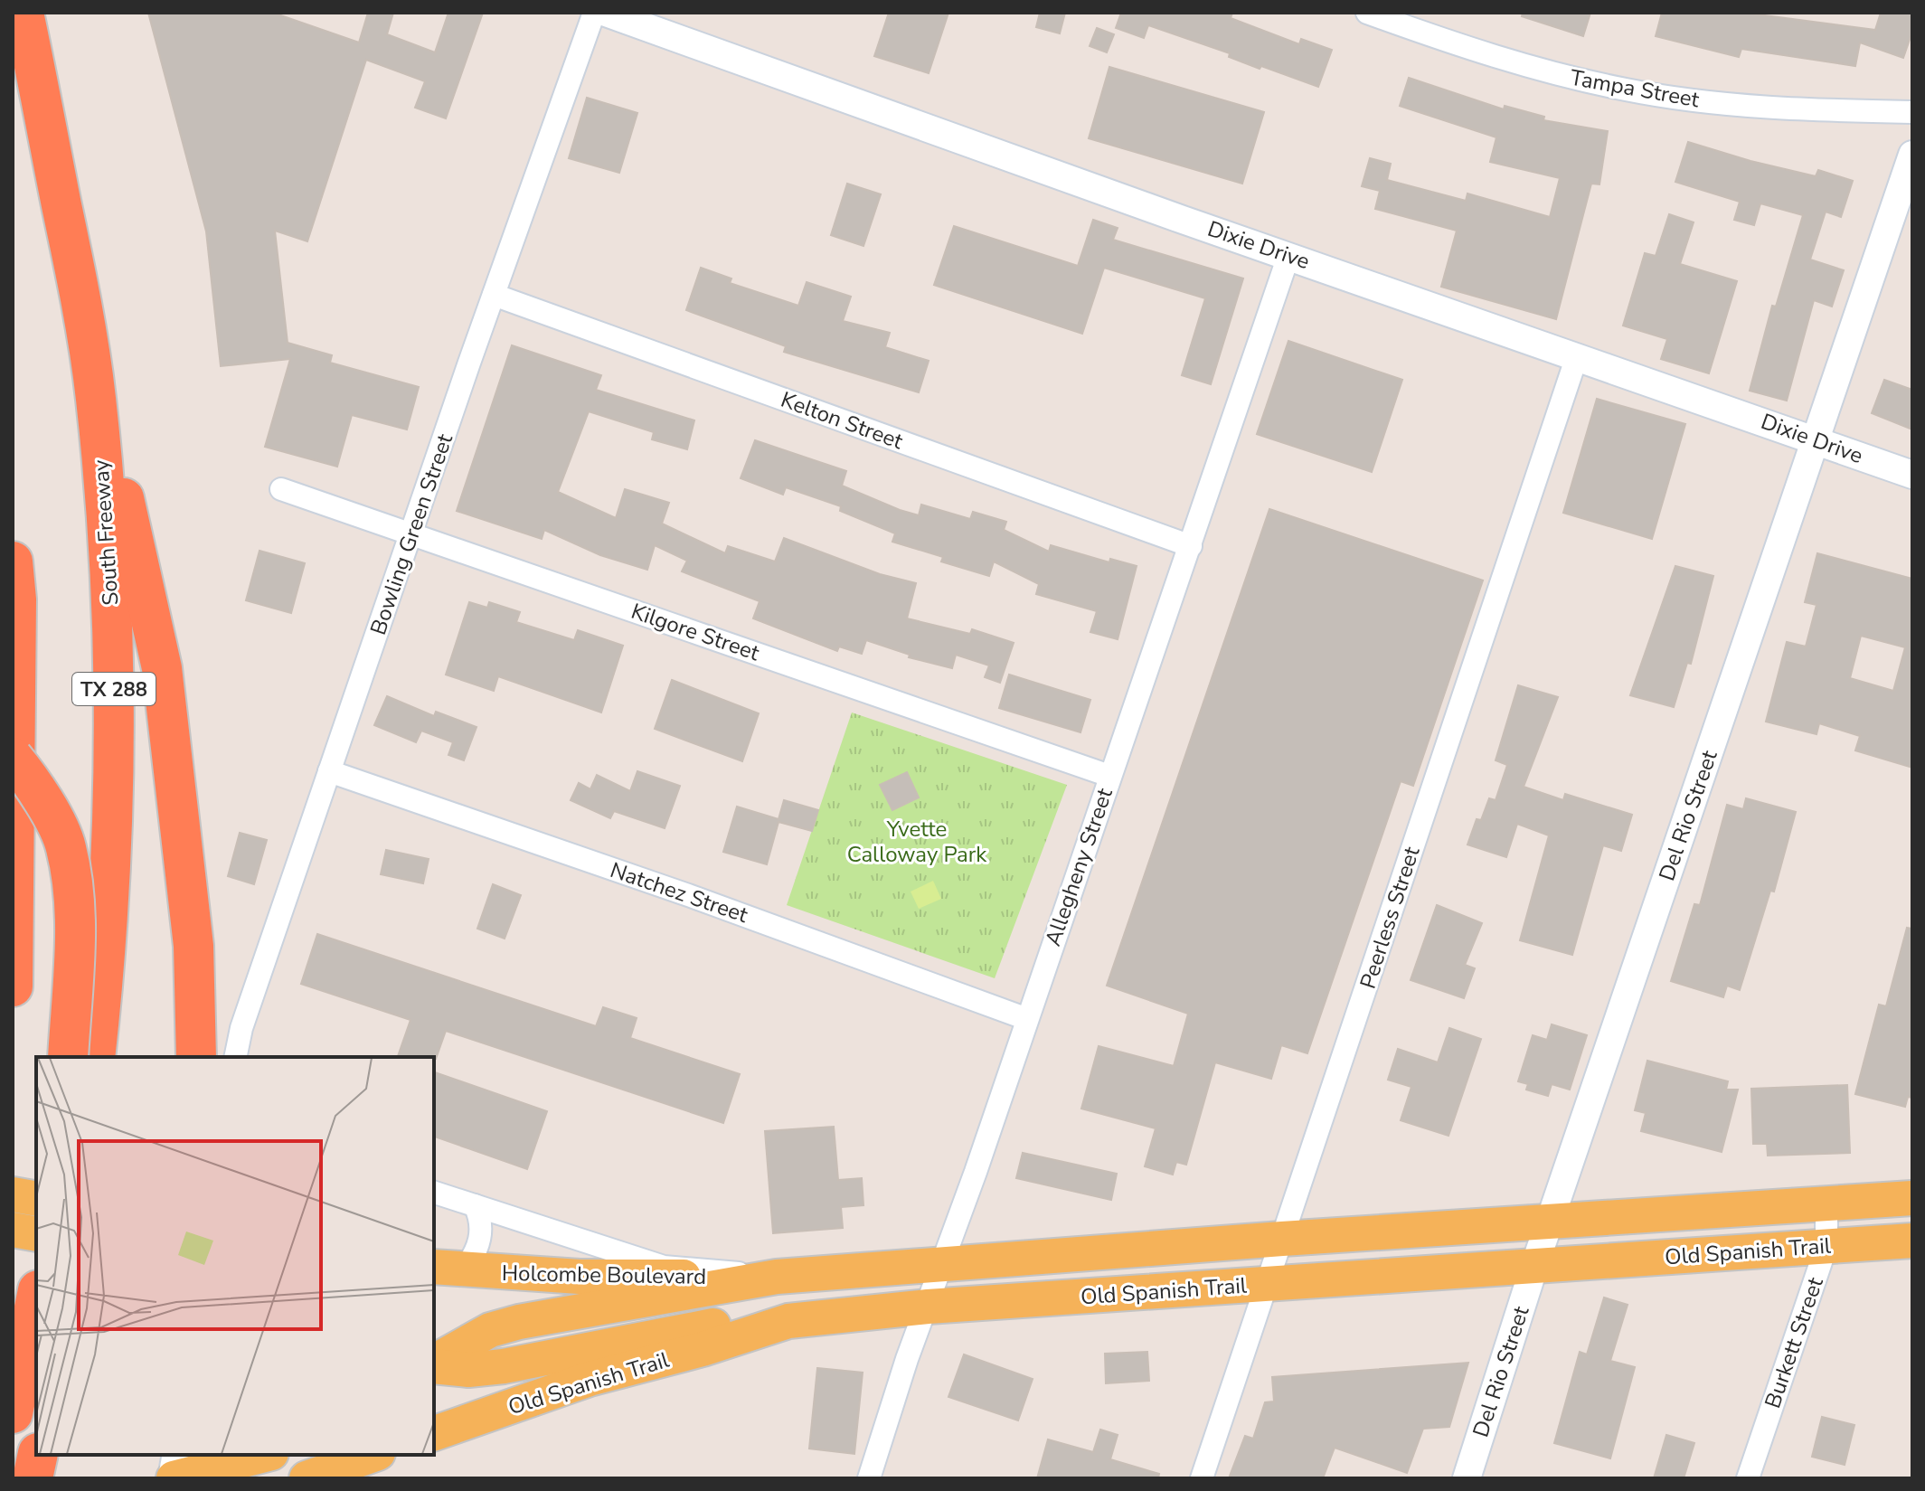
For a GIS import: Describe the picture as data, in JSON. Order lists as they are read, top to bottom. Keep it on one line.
{"streets":{"highway":["South Freeway","TX 288"],"main road":["Old Spanish Trail","Holcombe Boulevard"],"street":["Tampa Street","Dixie Drive","Kelton Street","Bowling Green Street","Kilgore Street","Del Rio Street","Allegheny Street","Natchez Street","Peerless Street","Burkett Street"]},"crossings":[["Dixie Drive","Del Rio Street"],["Dixie Drive","Allegheny Street"],["Dixie Drive","Peerless Street"],["Kelton Street","Bowling Green Street"],["Kelton Street","Allegheny Street"],["Bowling Green Street","Kilgore Street"],["Bowling Green Street","Natchez Street"],["Kilgore Street","Allegheny Street"],["Del Rio Street","Old Spanish Trail"],["Allegheny Street","Natchez Street"],["Allegheny Street","Old Spanish Trail"],["Peerless Street","Old Spanish Trail"],["Old Spanish Trail","Holcombe Boulevard"],["Old Spanish Trail","Burkett Street"]],"parks":["Yvette Calloway Park"]}
